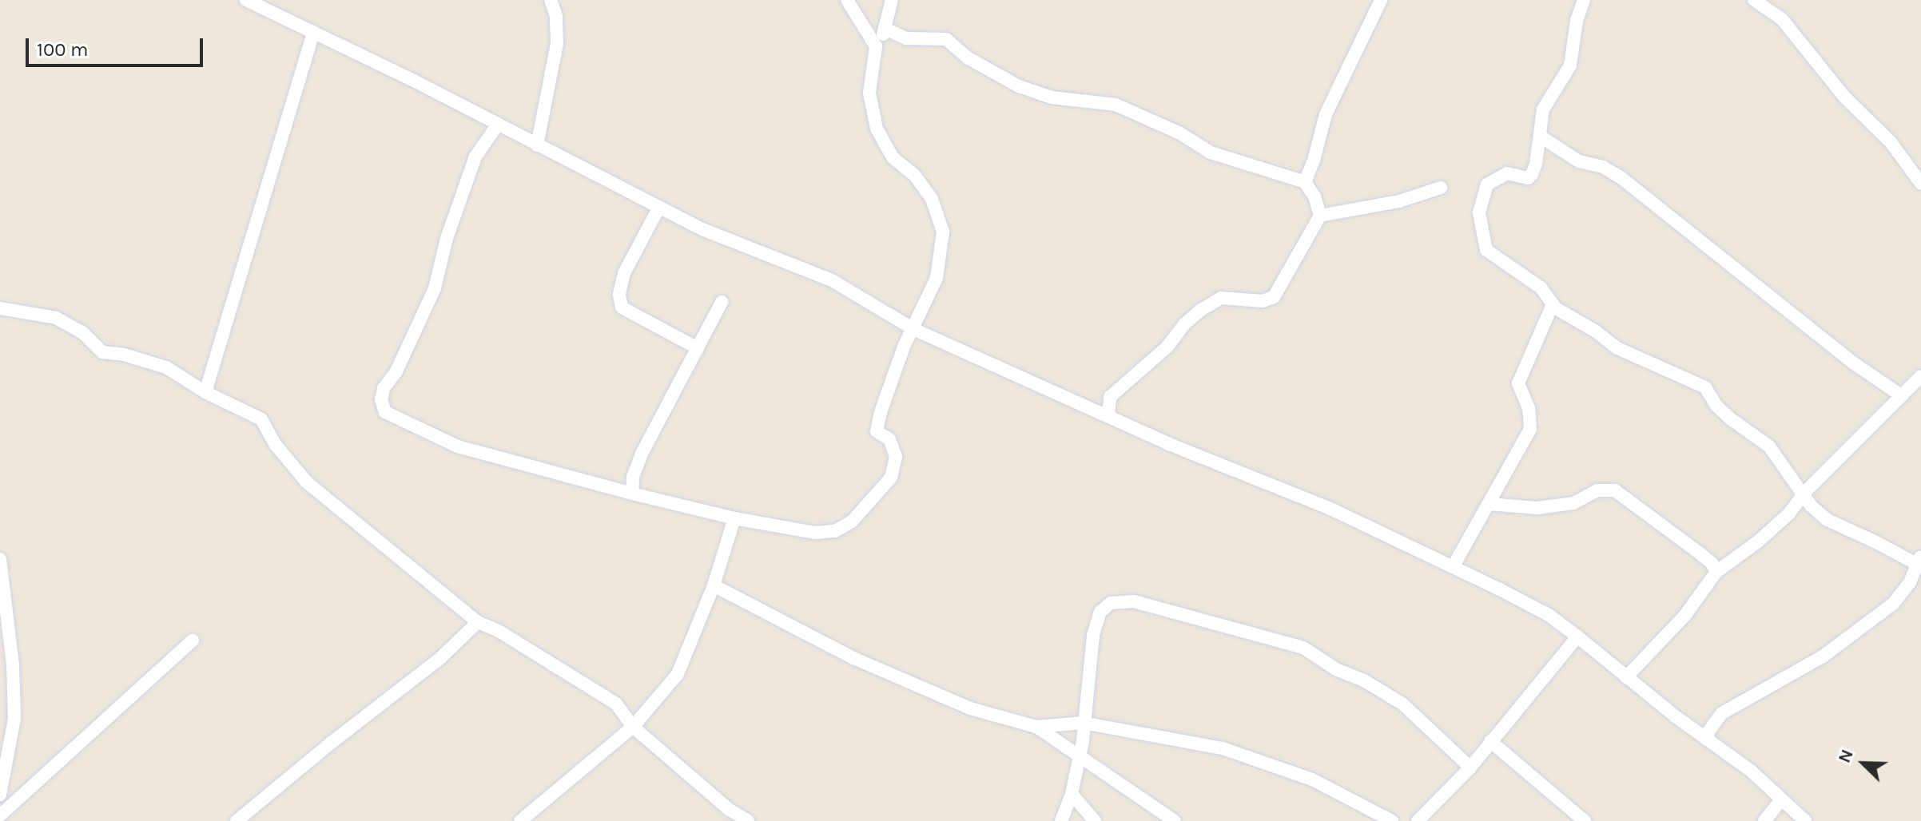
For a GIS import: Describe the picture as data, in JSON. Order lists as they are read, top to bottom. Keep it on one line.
{"scale_bar":"100 m","north":"top left"}
